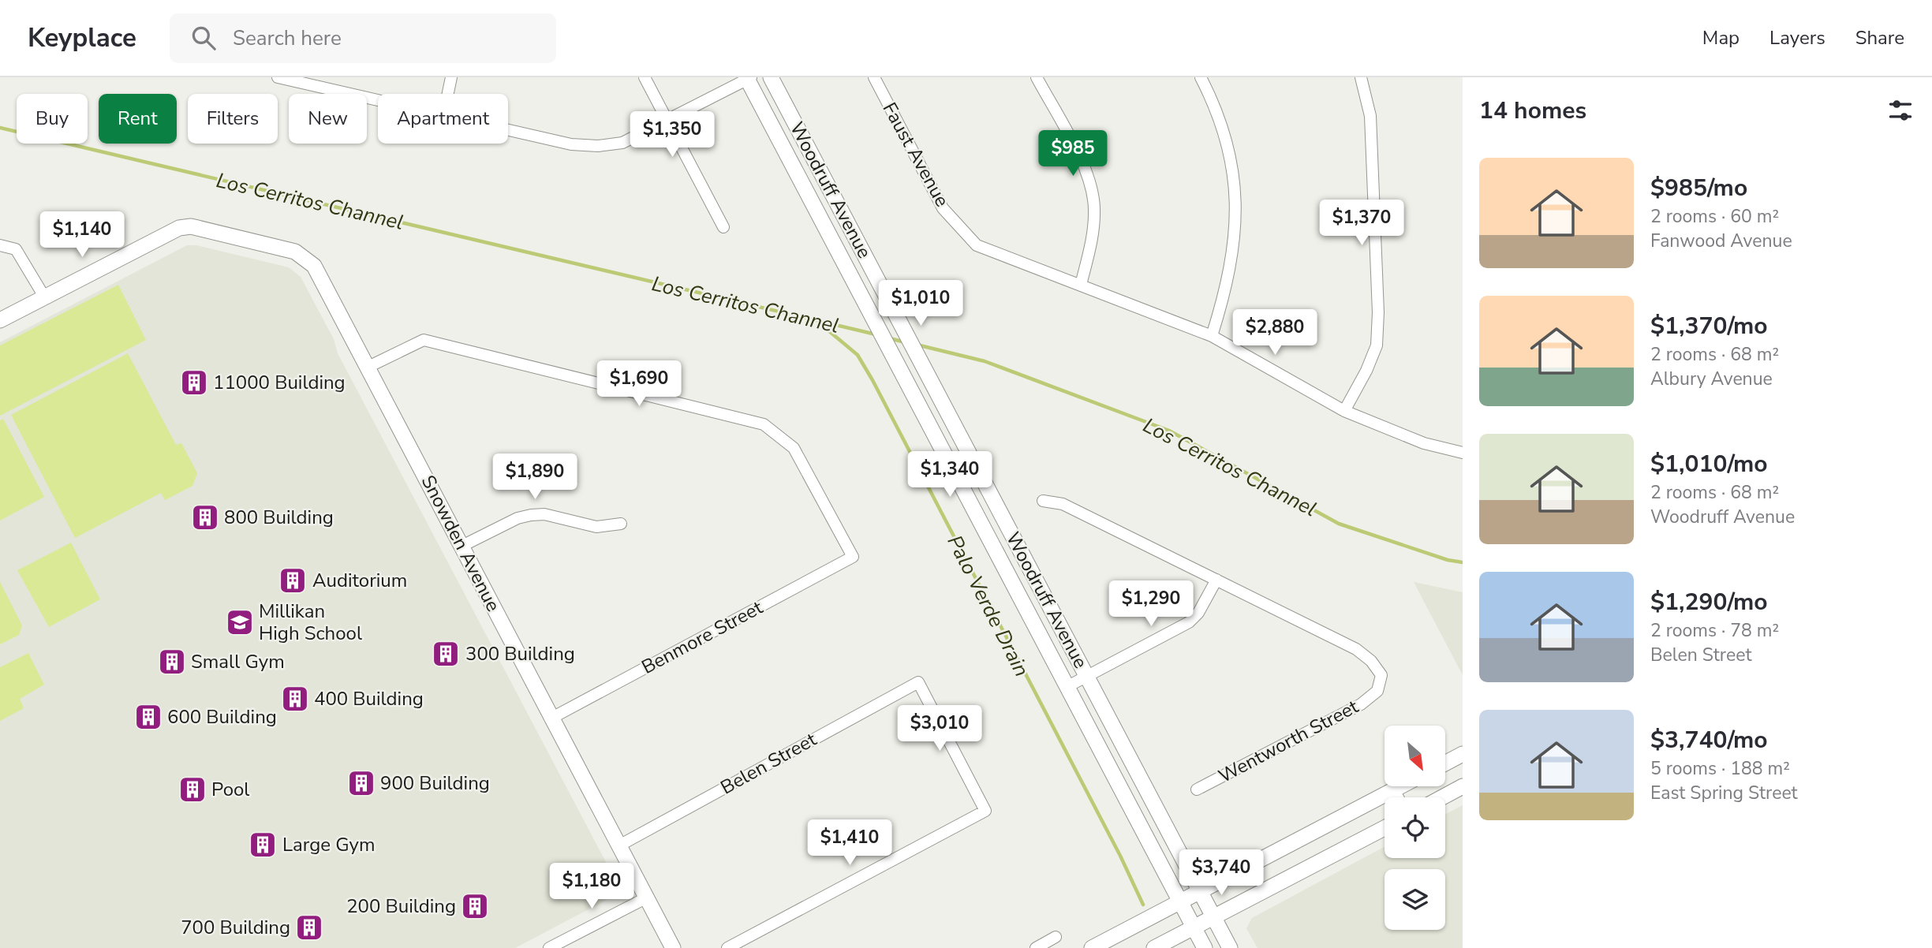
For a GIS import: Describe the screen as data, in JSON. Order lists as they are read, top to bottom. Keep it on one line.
{"streets":{"main road":["Woodruff Avenue","Snowden Avenue"],"street":["Faust Avenue","Benmore Street","Wentworth Street","Belen Street"]},"crossings":[["Snowden Avenue","Benmore Street"],["Snowden Avenue","Belen Street"]],"water":["Los Cerritos Channel","Palo Verde Drain"],"places":{"building":["11000 Building","800 Building","Auditorium","300 Building","Small Gym","400 Building","600 Building","900 Building","Pool","Large Gym","200 Building","700 Building"],"school or university":["Millikan High School"]},"north":"bottom right","page":{"header":"Keyplace","search":"Search here","nav":["Map","Layers","Share"],"heading":"14 homes","chip":["Buy","Rent","Filters","New","Apartment"],"price":["$1,350","$985","$1,370","$1,140","$1,010","$2,880","$1,690","$1,340","$1,890","$1,290","$3,010","$1,410","$3,740","$1,180"],"list":[{"name":"$985/mo","note":"2 rooms · 60 m² · Fanwood Avenue"},{"name":"$1,370/mo","note":"2 rooms · 68 m² · Albury Avenue"},{"name":"$1,010/mo","note":"2 rooms · 68 m² · Woodruff Avenue"},{"name":"$1,290/mo","note":"2 rooms · 78 m² · Belen Street"},{"name":"$3,740/mo","note":"5 rooms · 188 m² · East Spring Street"}]}}
